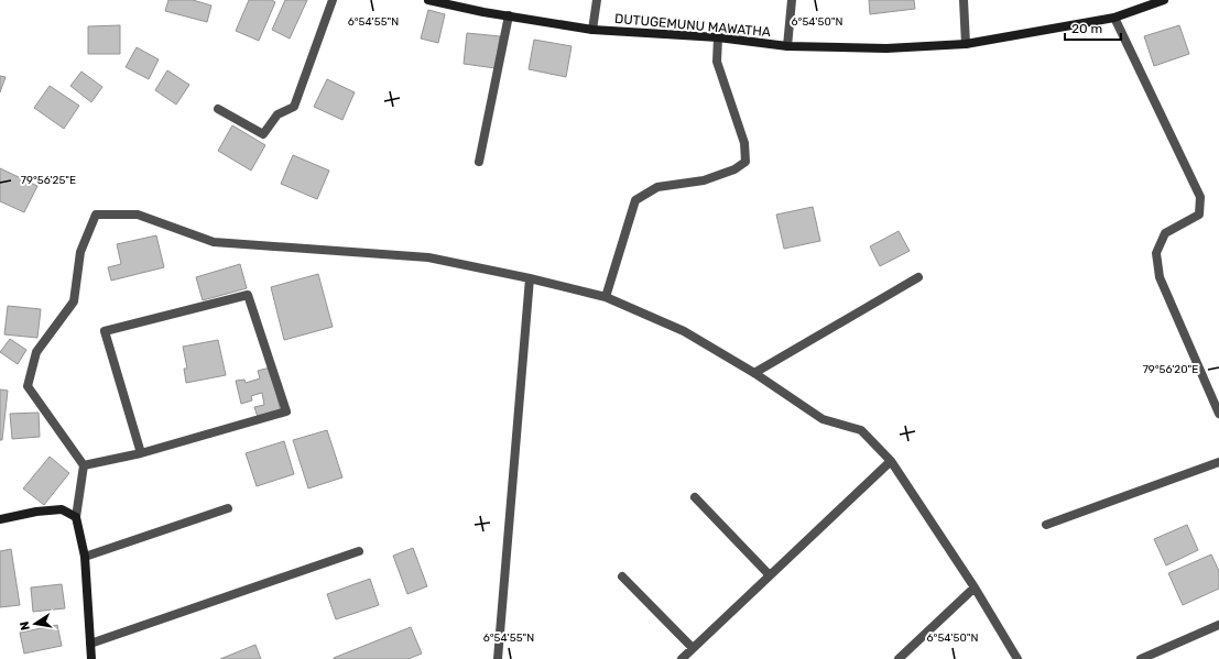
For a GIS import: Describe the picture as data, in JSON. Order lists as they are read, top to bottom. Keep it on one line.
{"streets":{"street":["DUTUGEMUNU MAWATHA"]},"scale_bar":"20 m","north":"left","coordinates":["6°54'55\"N","6°54'50\"N","79°56'25\"E","79°56'20\"E"]}
